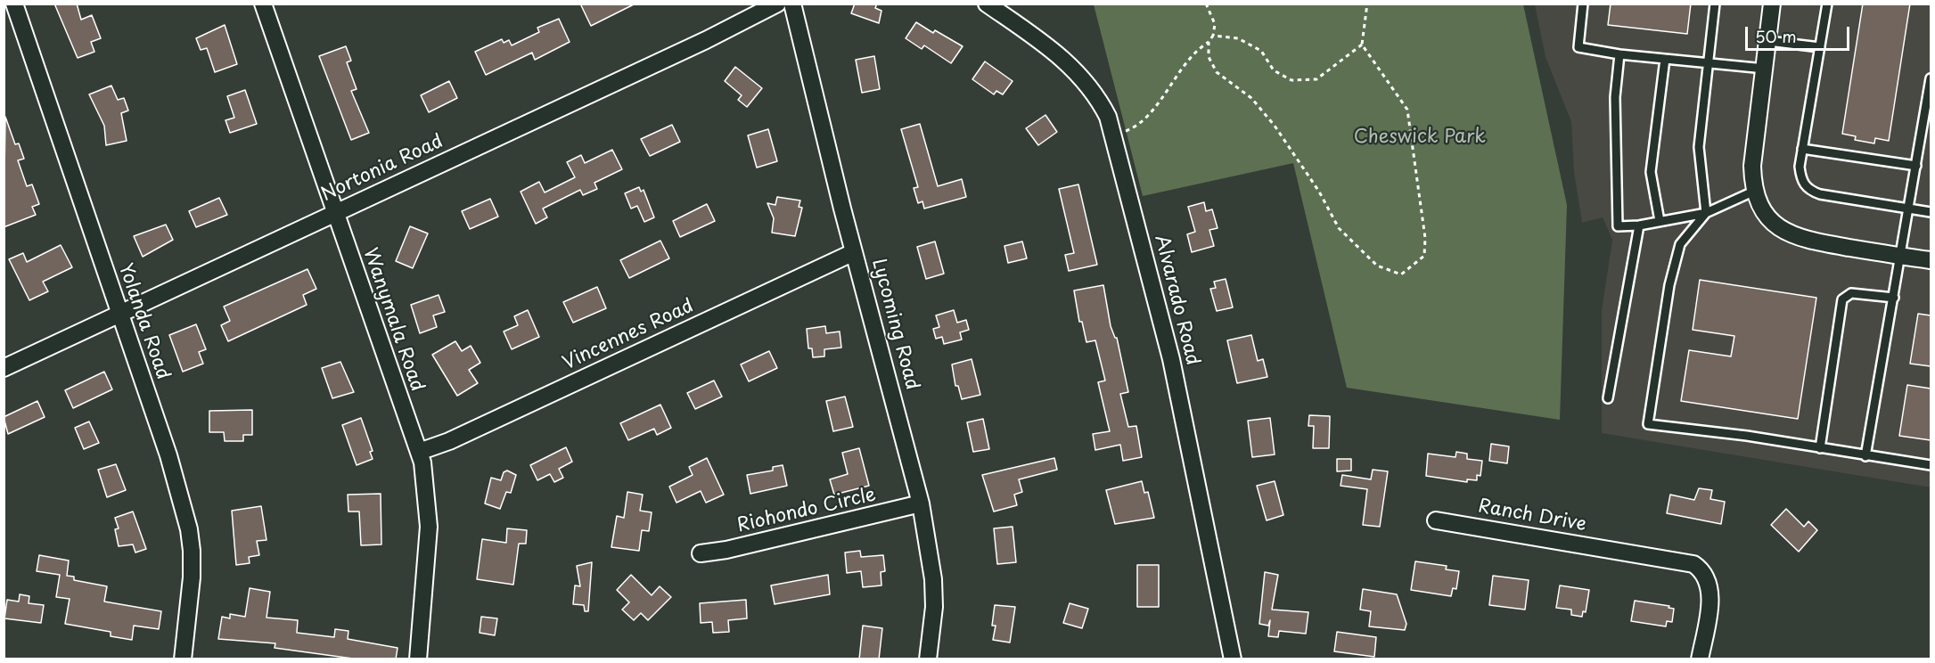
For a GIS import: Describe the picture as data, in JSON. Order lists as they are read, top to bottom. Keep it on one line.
{"streets":{"street":["Nortonia Road","Alvarado Road","Wanymala Road","Yolanda Road","Lycoming Road","Vincennes Road","Riohondo Circle","Ranch Drive"]},"crossings":[["Nortonia Road","Wanymala Road"],["Nortonia Road","Yolanda Road"],["Wanymala Road","Vincennes Road"],["Lycoming Road","Vincennes Road"],["Lycoming Road","Riohondo Circle"]],"parks":["Cheswick Park"],"scale_bar":"50 m"}
